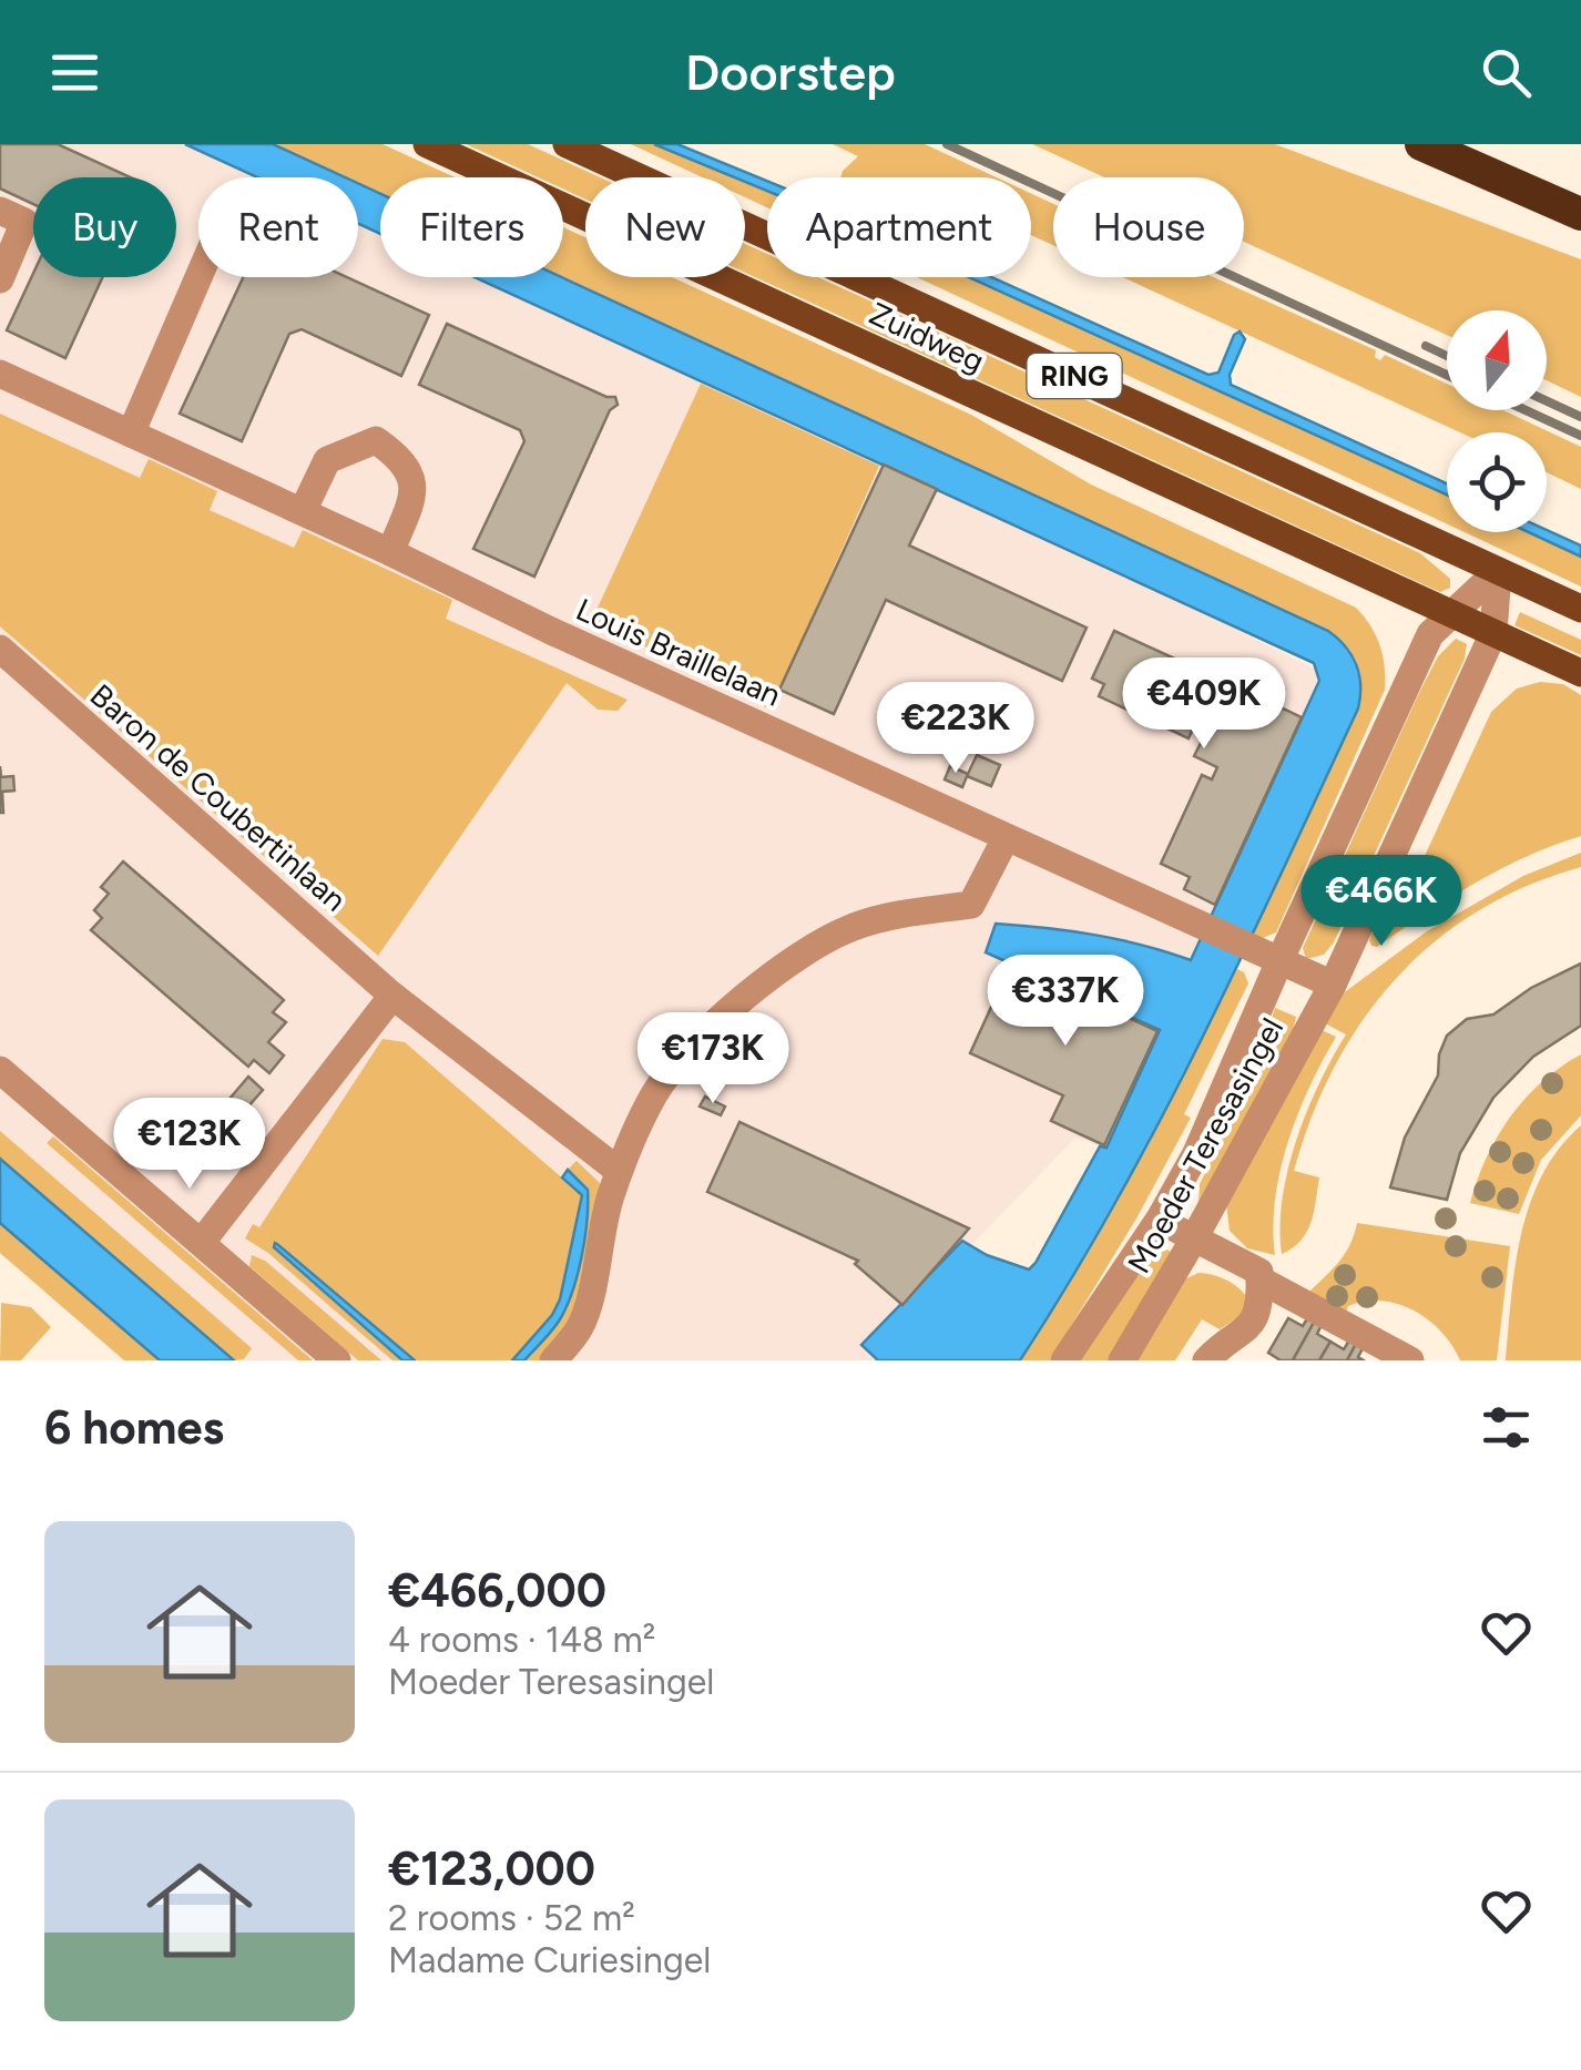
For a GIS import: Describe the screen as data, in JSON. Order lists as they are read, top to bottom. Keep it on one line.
{"streets":{"main road":["Zuidweg","RING"],"street":["Louis Braillelaan","Baron de Coubertinlaan","Moeder Teresasingel"]},"crossings":[["Zuidweg","Moeder Teresasingel"],["Louis Braillelaan","Moeder Teresasingel"]],"north":"top","page":{"header":"Doorstep","chip":["Buy","Rent","Filters","New","Apartment","House"],"price":["€409K","€223K","€466K","€337K","€173K","€123K"],"heading":"6 homes","list":[{"name":"€466,000","note":"4 rooms · 148 m² · Moeder Teresasingel"},{"name":"€123,000","note":"2 rooms · 52 m² · Madame Curiesingel"}]}}
